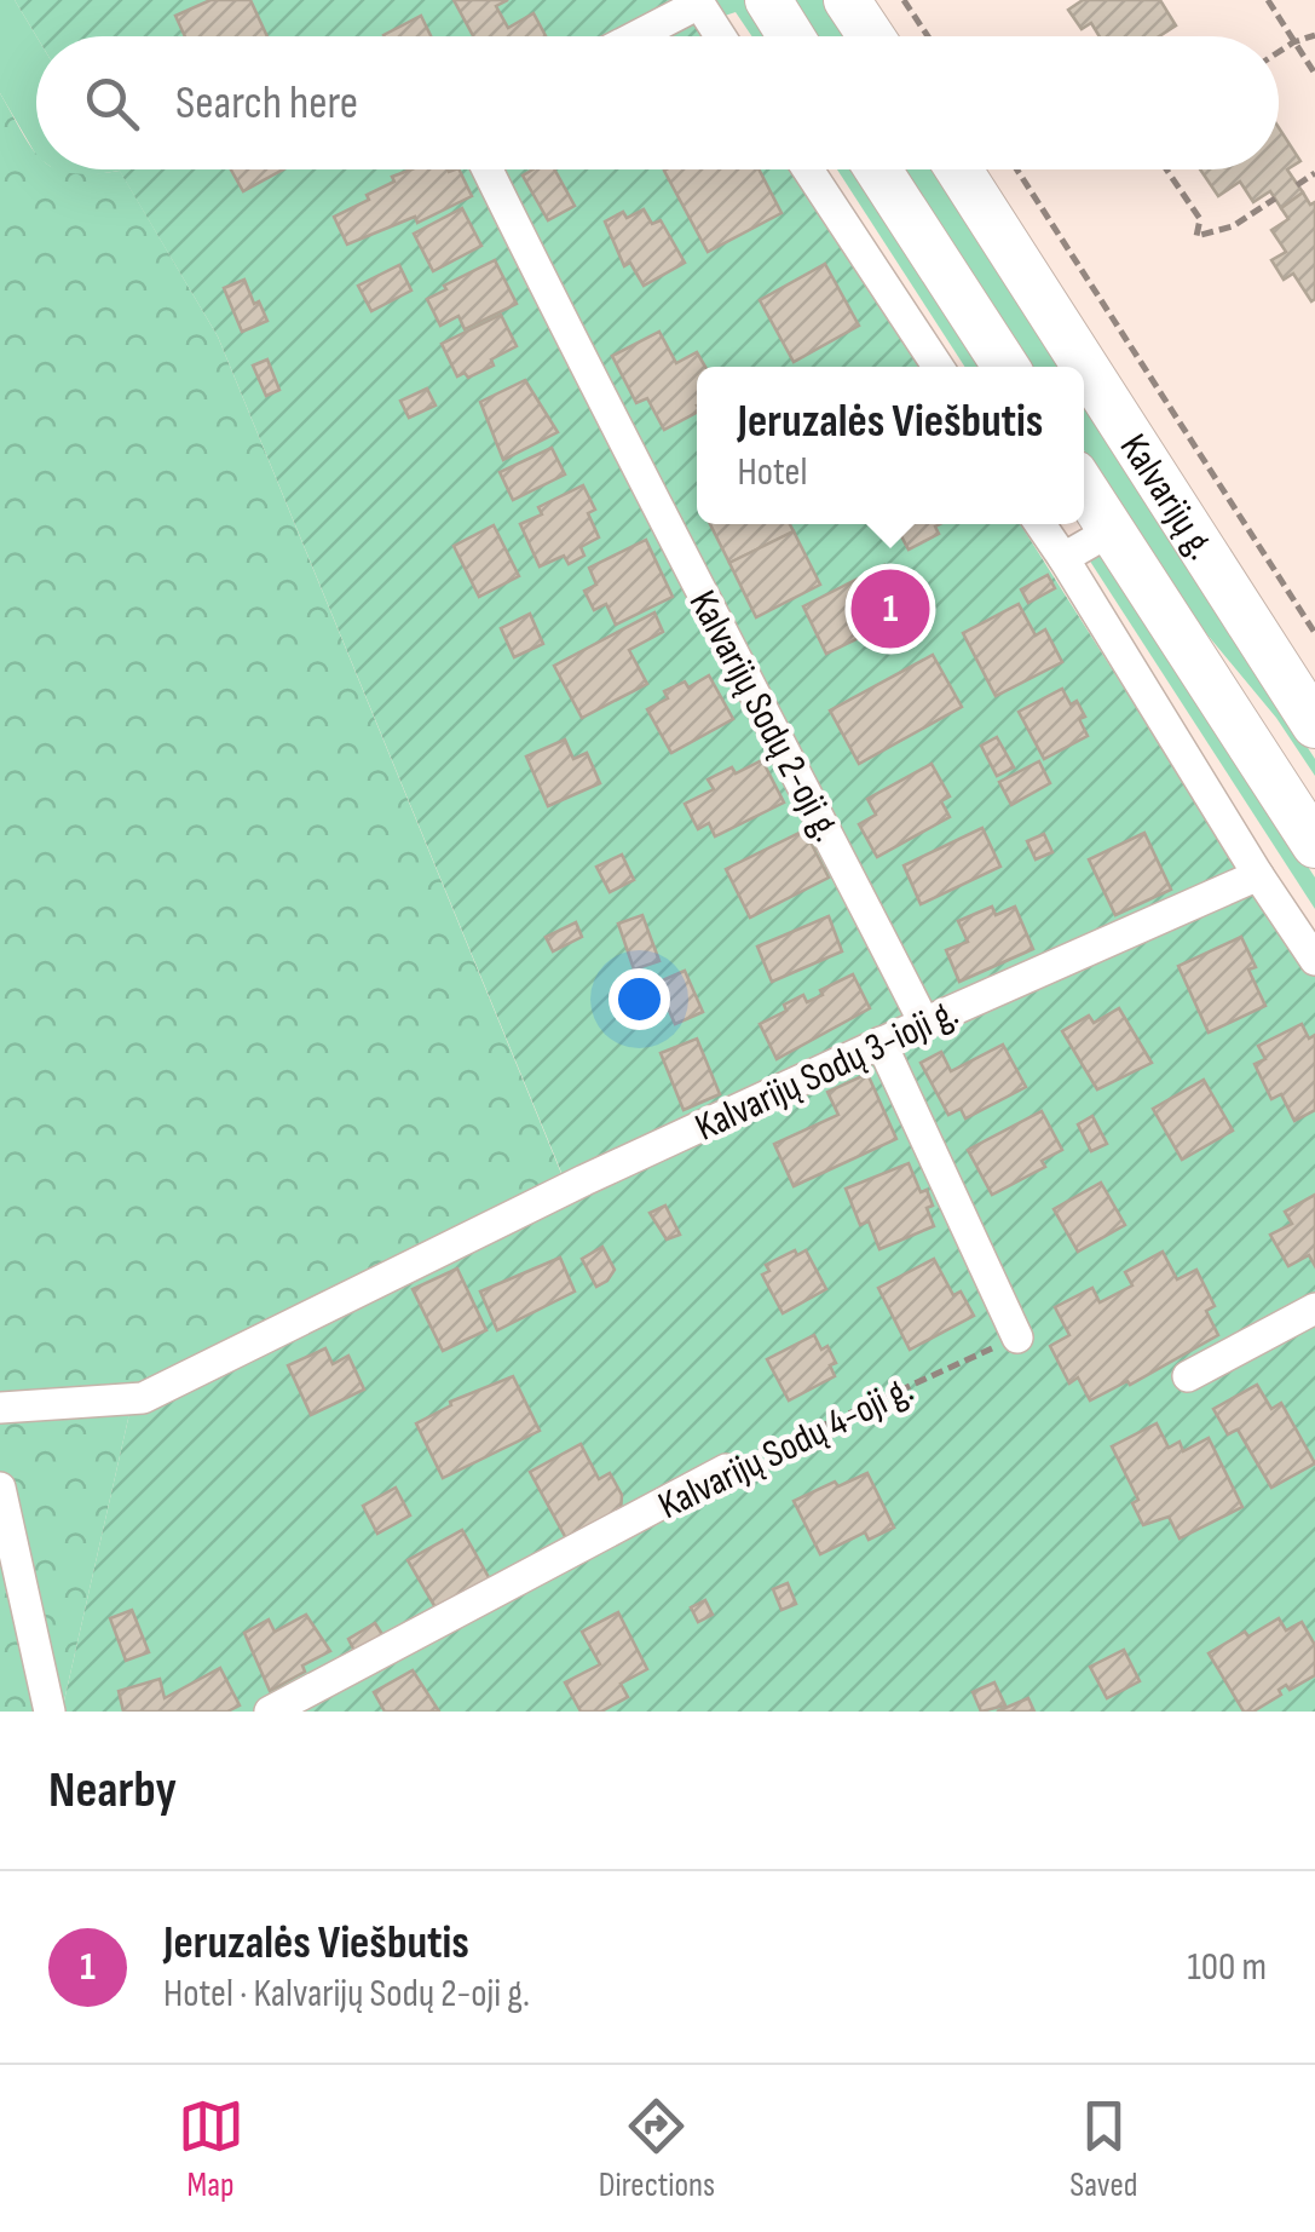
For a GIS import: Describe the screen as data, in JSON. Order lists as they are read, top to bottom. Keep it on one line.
{"streets":{"main road":["Kalvarijų g."],"street":["Kalvarijų Sodų 2-oji g.","Kalvarijų Sodų 3-ioji g.","Kalvarijų Sodų 4-oji g."]},"crossings":[["Kalvarijų Sodų 2-oji g.","Kalvarijų Sodų 3-ioji g."]],"page":{"search":"Search here","popup":["Jeruzalės Viešbutis","Hotel"],"pins":"1","heading":"Nearby","list":[{"mark":"1","name":"Jeruzalės Viešbutis","note":"Hotel · Kalvarijų Sodų 2-oji g.","value":"100 m"}],"nav":["Map","Directions","Saved"]}}
